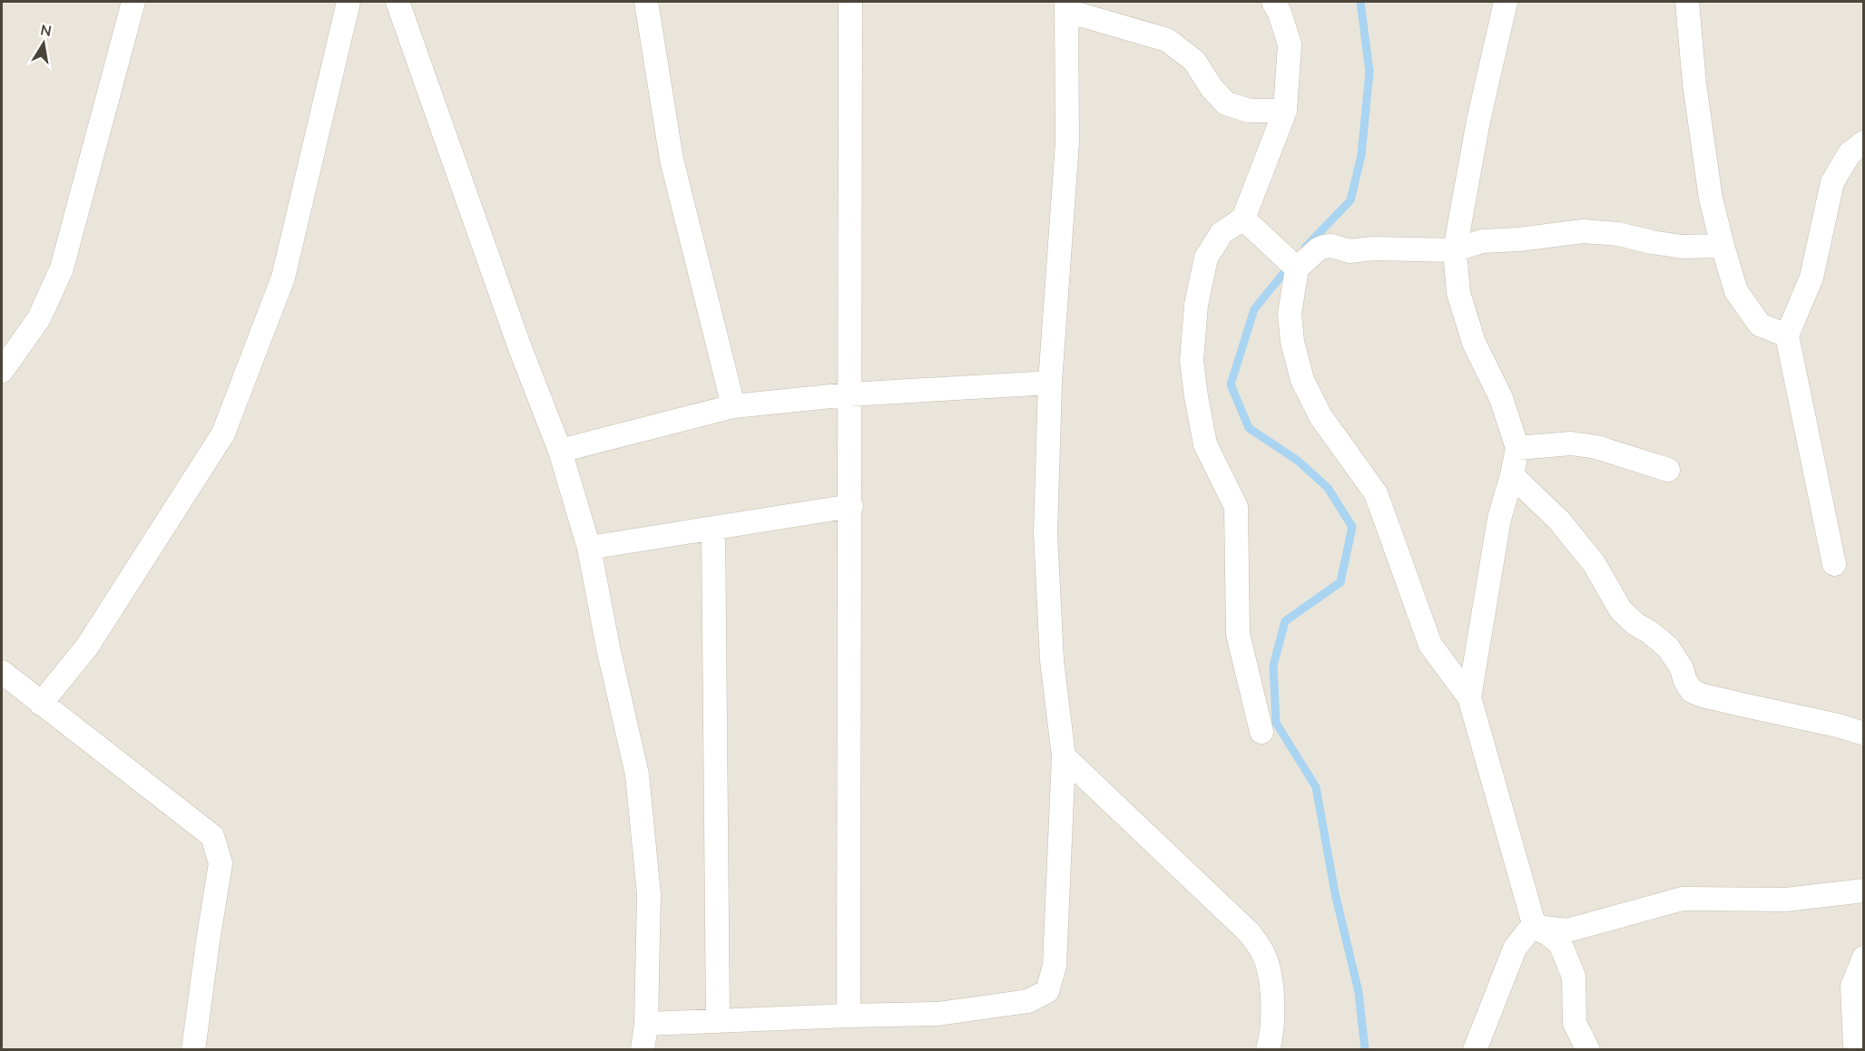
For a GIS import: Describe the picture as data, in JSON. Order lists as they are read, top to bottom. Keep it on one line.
{"north":"top"}
